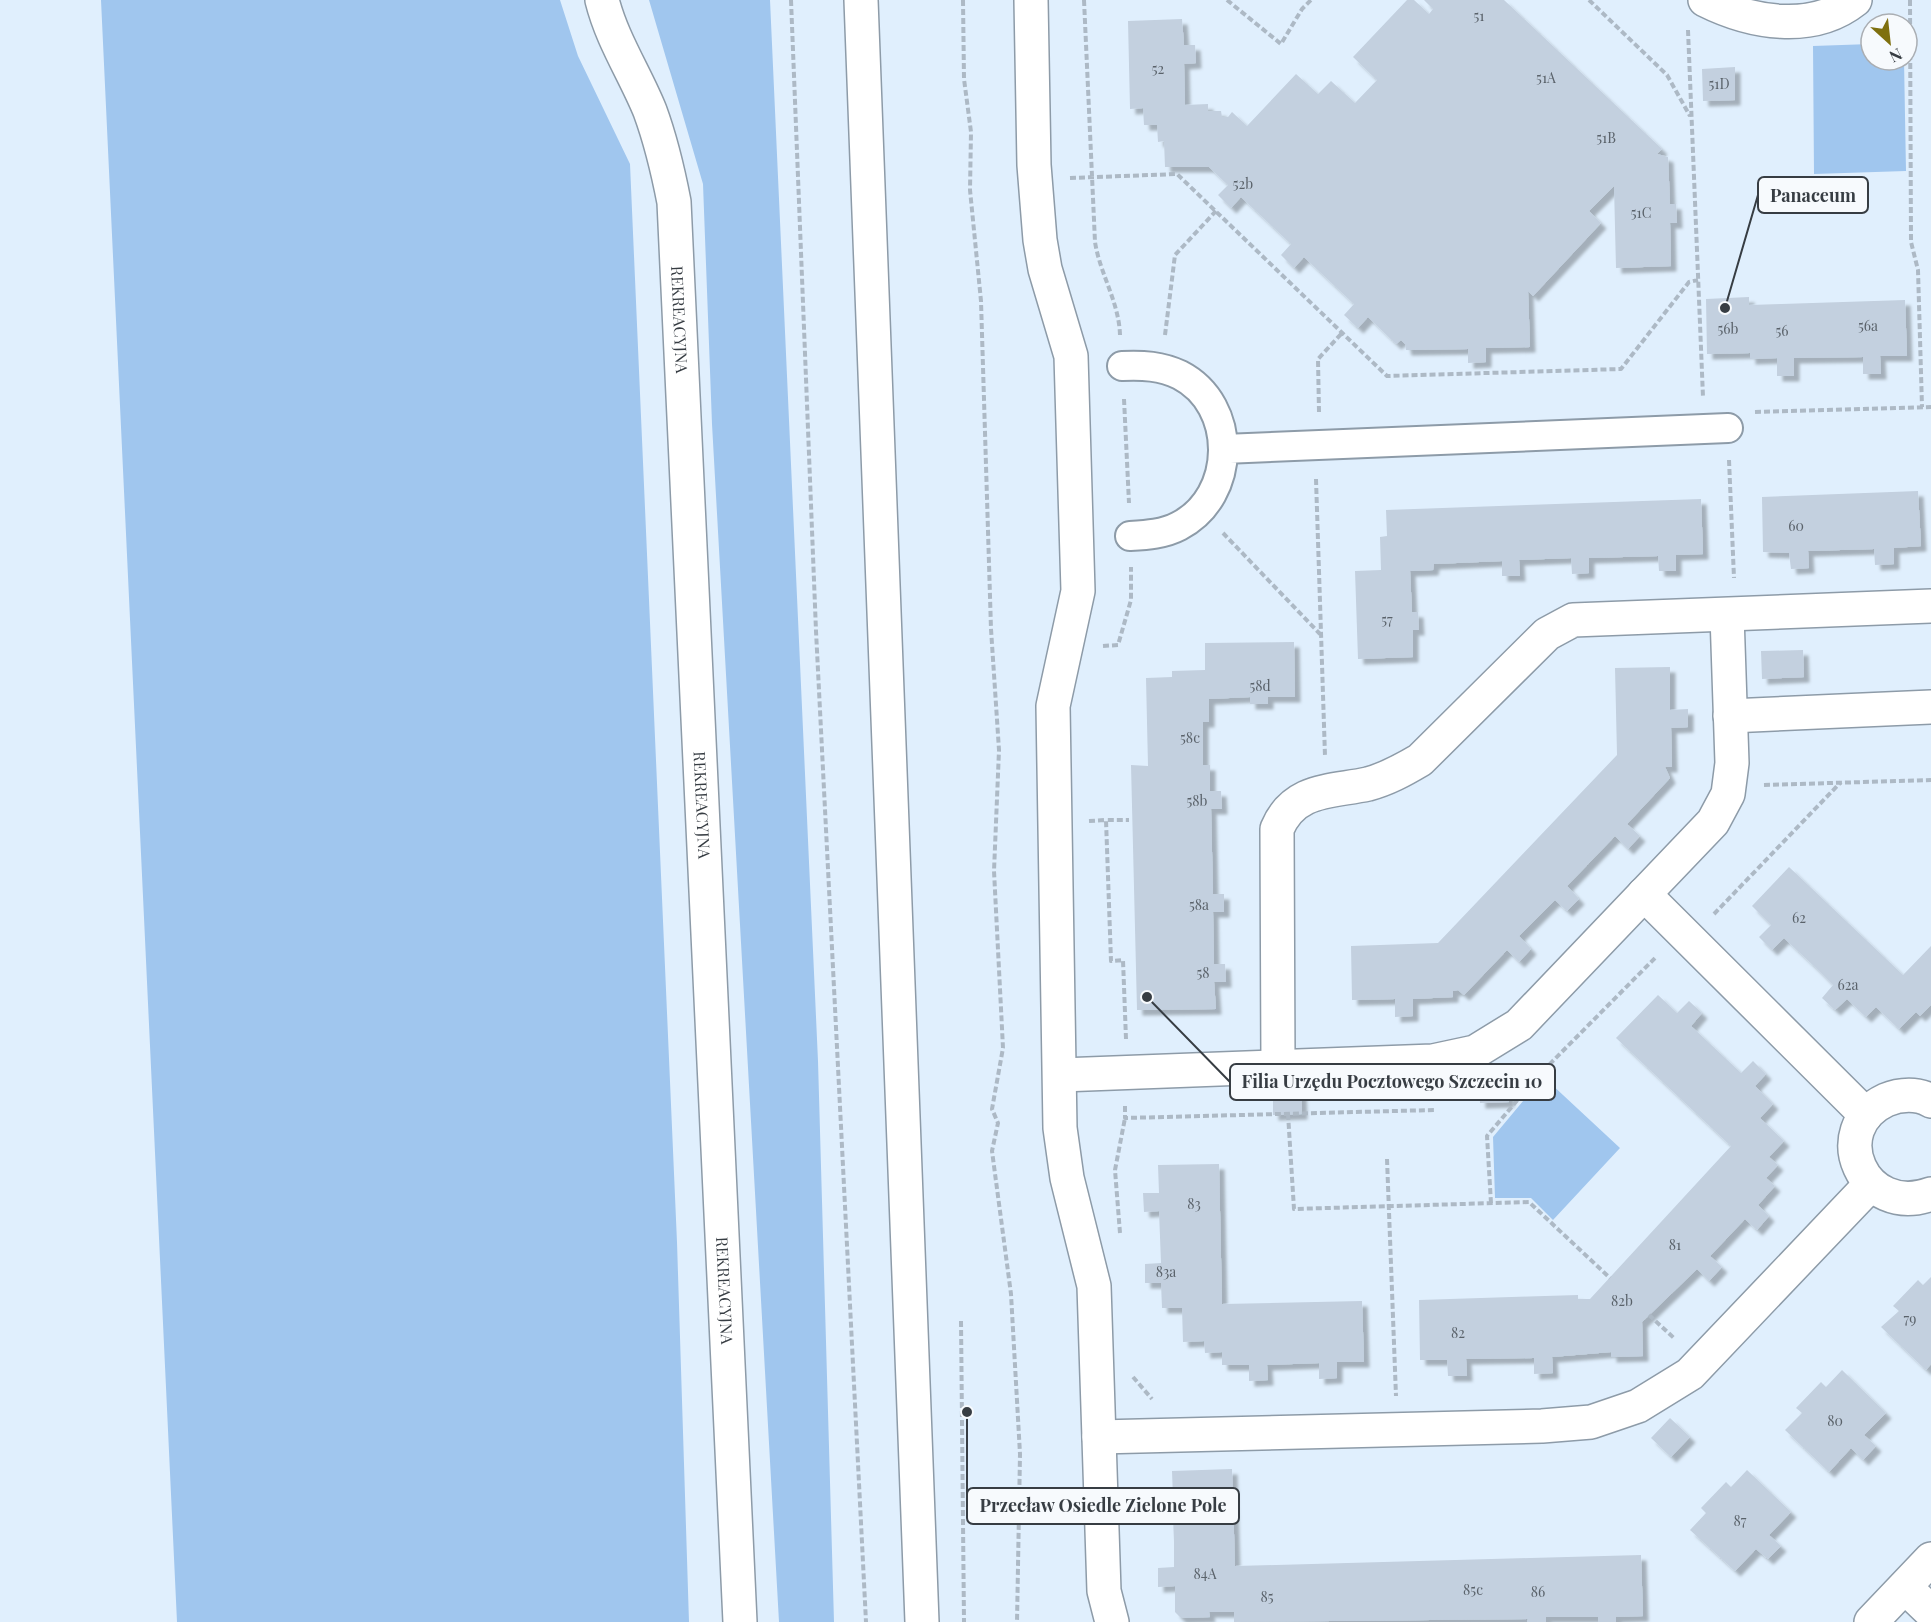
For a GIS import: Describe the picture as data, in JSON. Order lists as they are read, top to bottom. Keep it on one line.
{"streets":{"street":["REKREACYJNA"]},"places":["Panaceum","Filia Urzędu Pocztowego Szczecin 10","Przecław Osiedle Zielone Pole"],"house_numbers":["51","52","51A","51D","51B","52b","51C","56a","56b","56","60","57","58d","58c","58b","58a","62","58","62a","83","81","83a","82b","79","82","80","87","84A","85c","86","85"],"north":"bottom right"}
